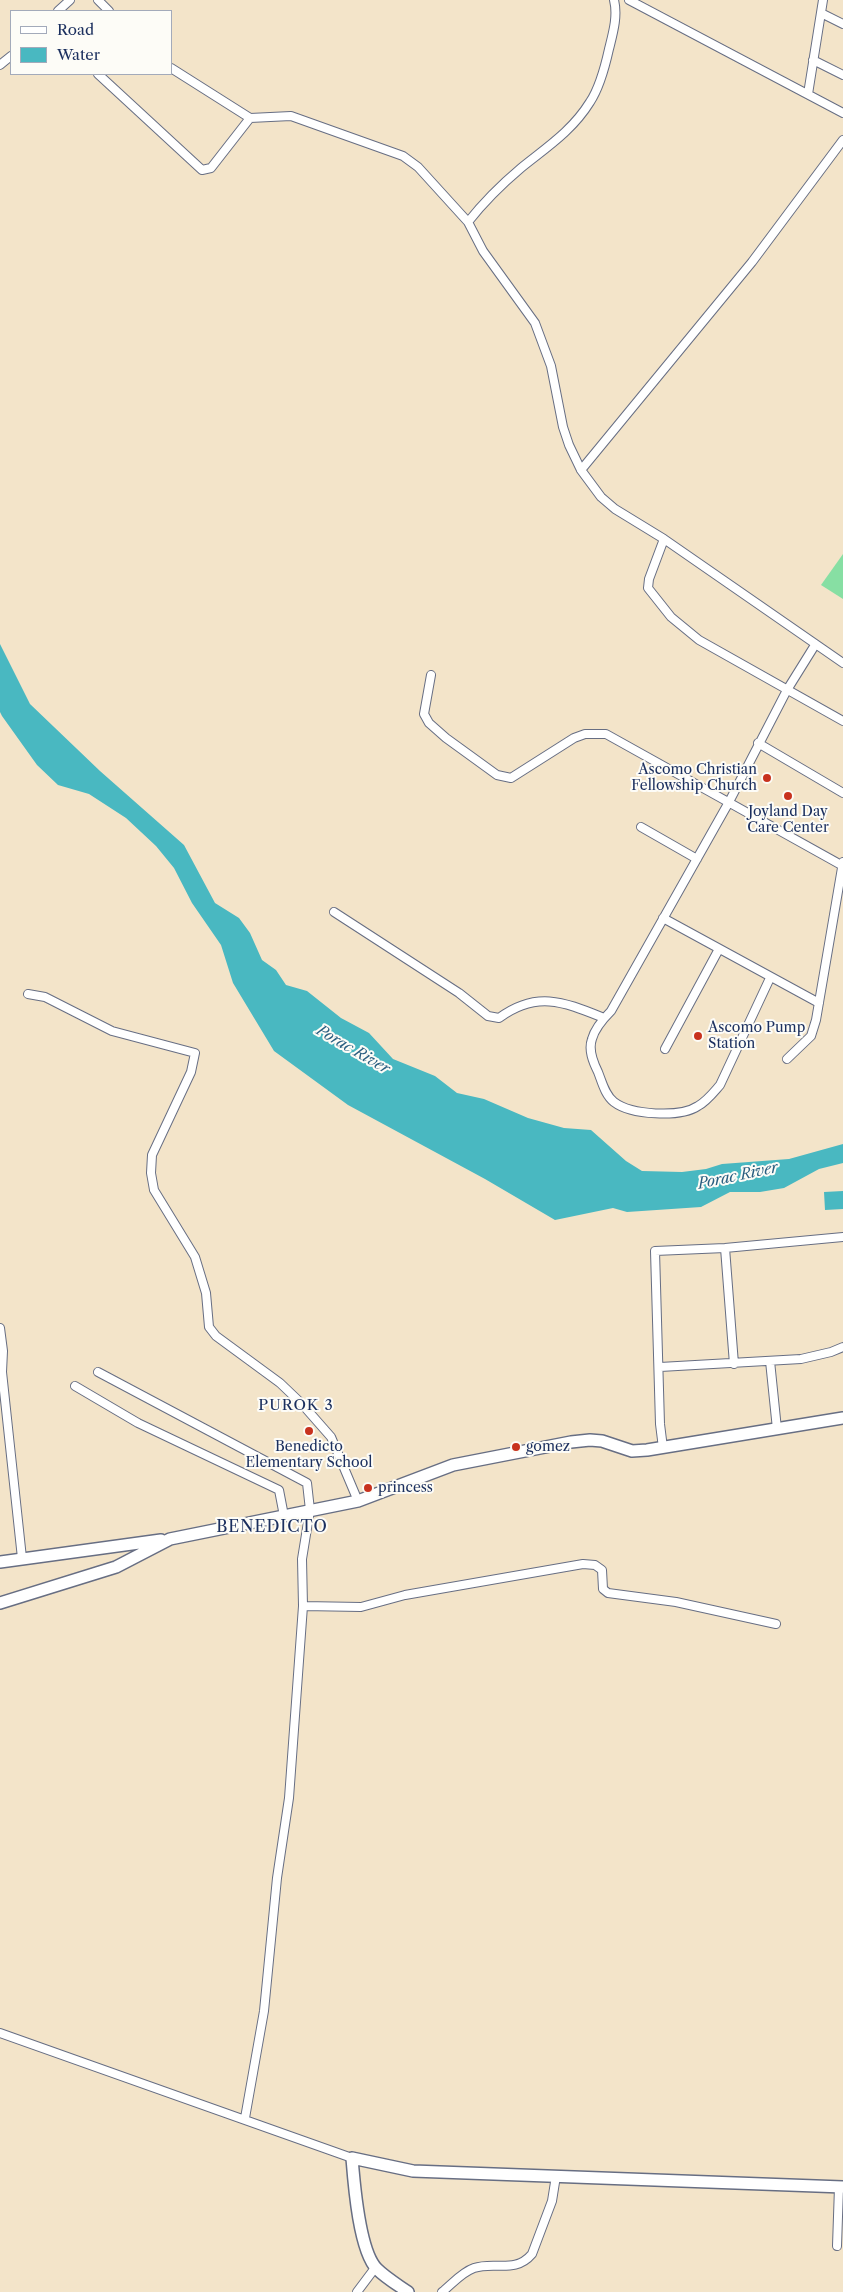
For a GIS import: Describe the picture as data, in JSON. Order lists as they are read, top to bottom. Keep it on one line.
{"districts":["PUROK 3","BENEDICTO"],"water":["Porac River"],"places":["Ascomo Christian Fellowship Church","Joyland Day Care Center","Ascomo Pump Station","Benedicto Elementary School","gomez","princess"],"legend":["Road","Water"]}
